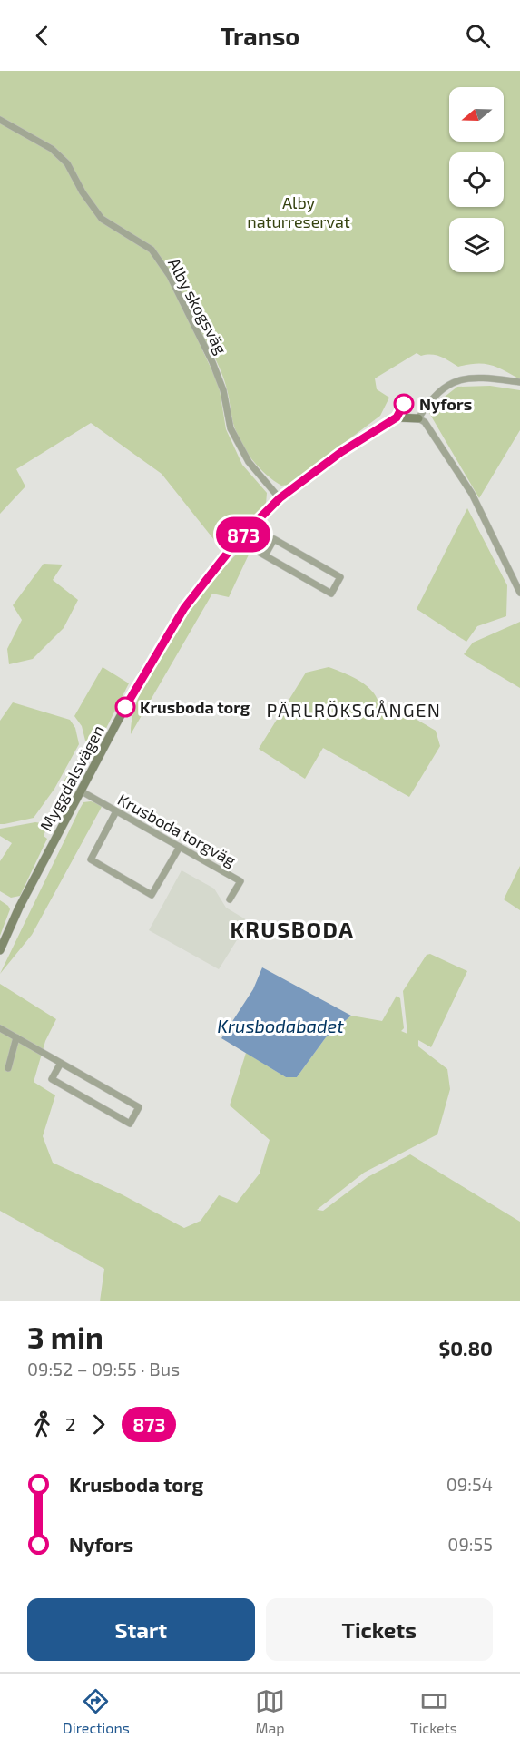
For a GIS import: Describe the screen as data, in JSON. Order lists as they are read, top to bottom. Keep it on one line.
{"streets":{"street":["Alby skogsväg","Myggdalsvägen","Krusboda torgväg"]},"crossings":[["Alby skogsväg","Myggdalsvägen"],["Myggdalsvägen","Krusboda torgväg"]],"districts":["PÄRLRÖKSGÅNGEN","KRUSBODA"],"water":["Krusbodabadet"],"parks":["Alby naturreservat"],"places":["Nyfors","Krusboda torg"],"lines":["bus line 873"],"north":"left","page":{"header":"Transo","on_map":"873","heading":["3 min","09:52 – 09:55 · Bus","$0.80"],"legs":["2","873"],"list":[{"name":"Krusboda torg","value":"09:54"},{"name":"Nyfors","value":"09:55"}],"buttons":["Start","Tickets"],"tabs":["Directions","Map","Tickets"]}}
